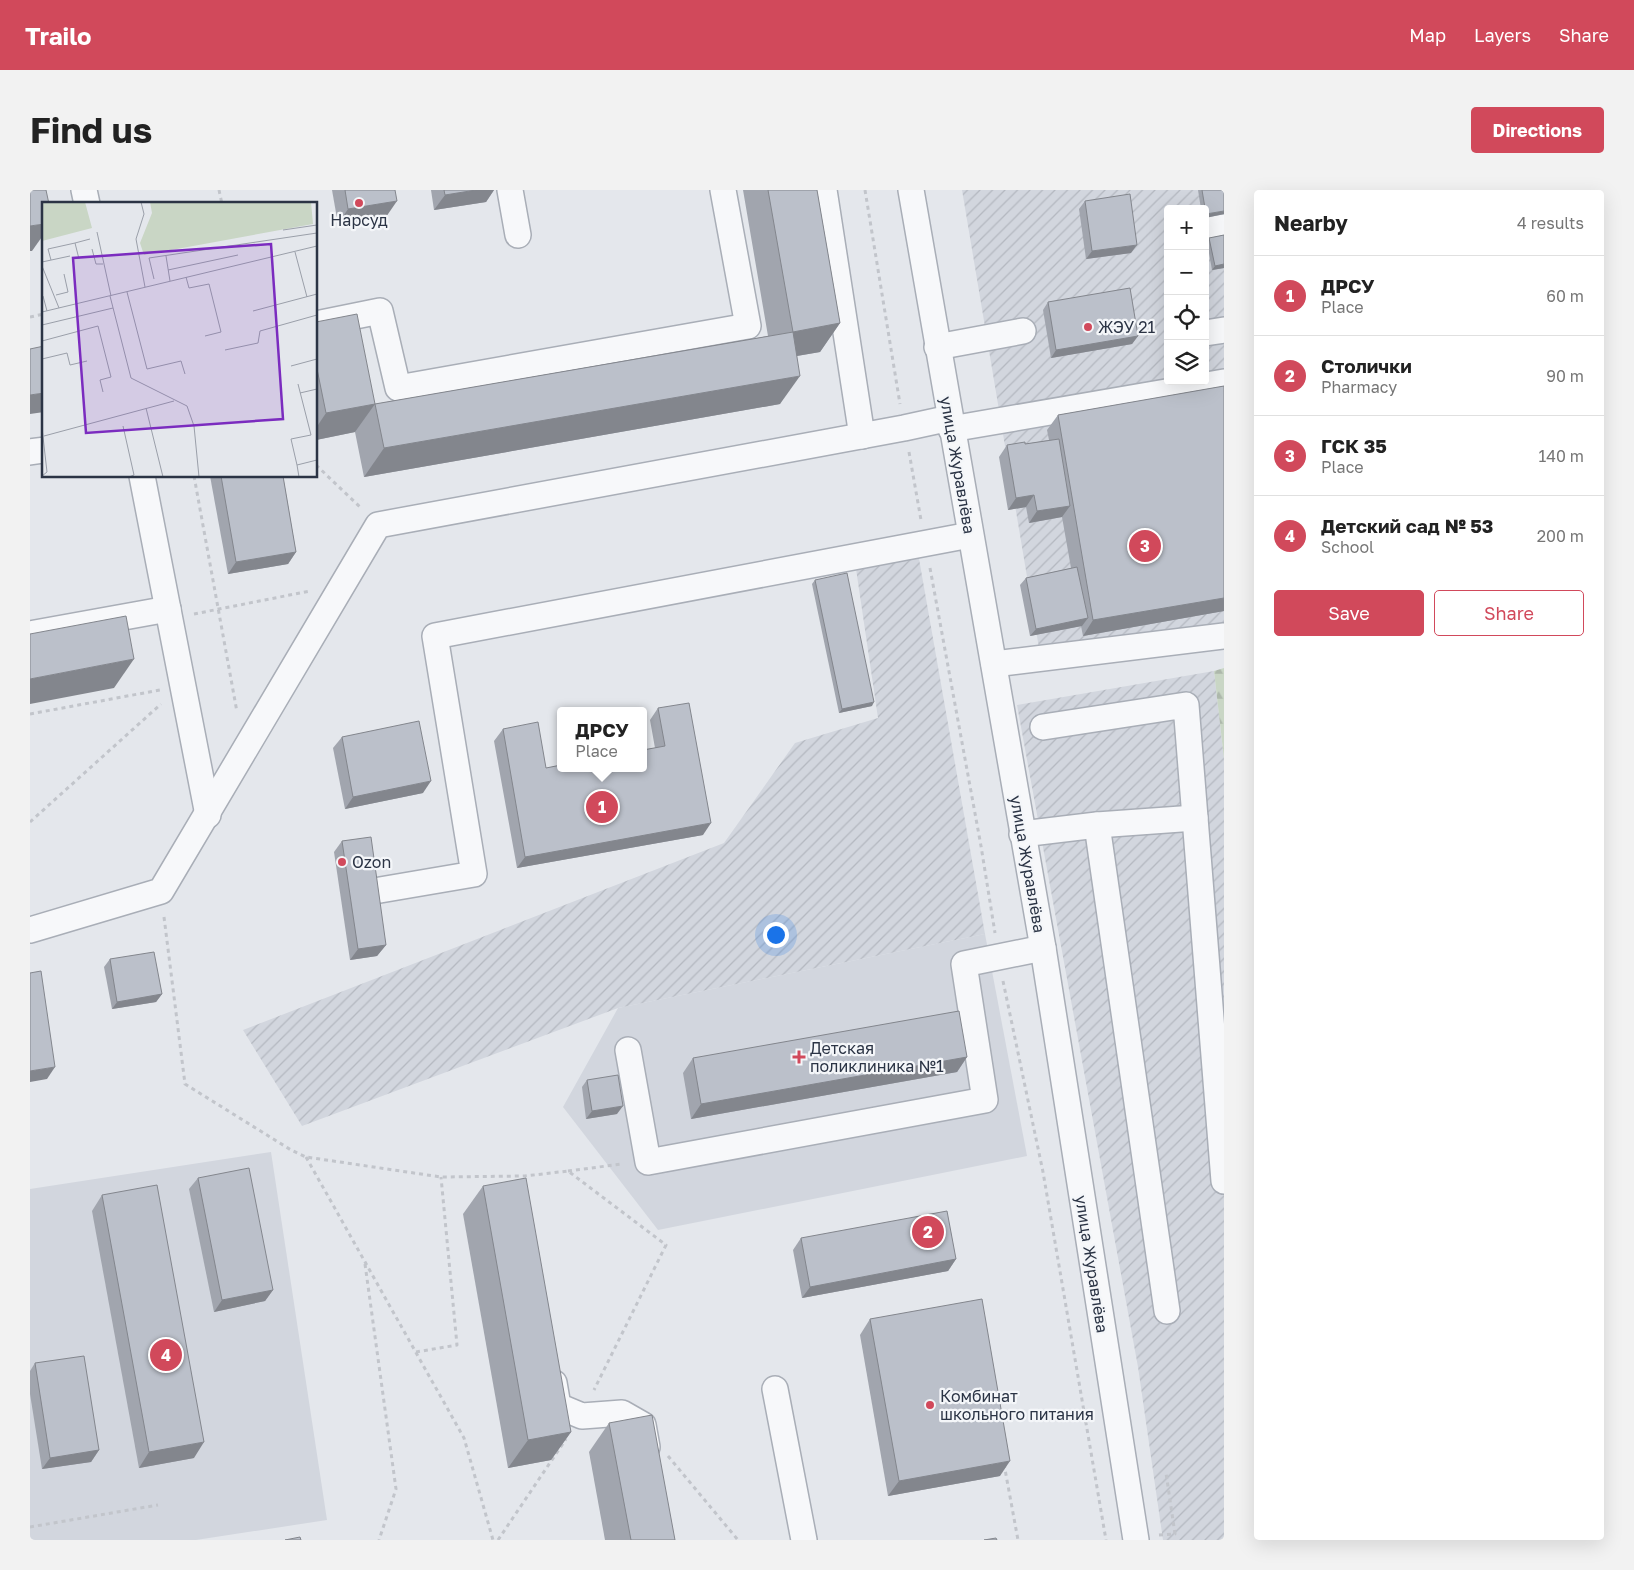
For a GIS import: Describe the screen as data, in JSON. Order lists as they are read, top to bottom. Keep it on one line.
{"streets":{"street":["улица Журавлёва"]},"places":{"other":["Нарсуд","ЖЭУ 21","Ozon","Комбинат школьного питания"],"health":["Детская поликлиника №1"]},"page":{"header":"Trailo","nav":["Map","Layers","Share"],"buttons":["Directions",["Save","Share"]],"title":"Find us","heading":["Nearby","4 results"],"map_buttons":["+","−"],"list":[{"mark":"1","name":"ДРСУ","note":"Place","value":"60 m"},{"mark":"2","name":"Столички","note":"Pharmacy","value":"90 m"},{"mark":"3","name":"ГСК 35","note":"Place","value":"140 m"},{"mark":"4","name":"Детский сад № 53","note":"School","value":"200 m"}],"pins":["3","1","2","4"],"popup":["ДРСУ","Place"]}}
